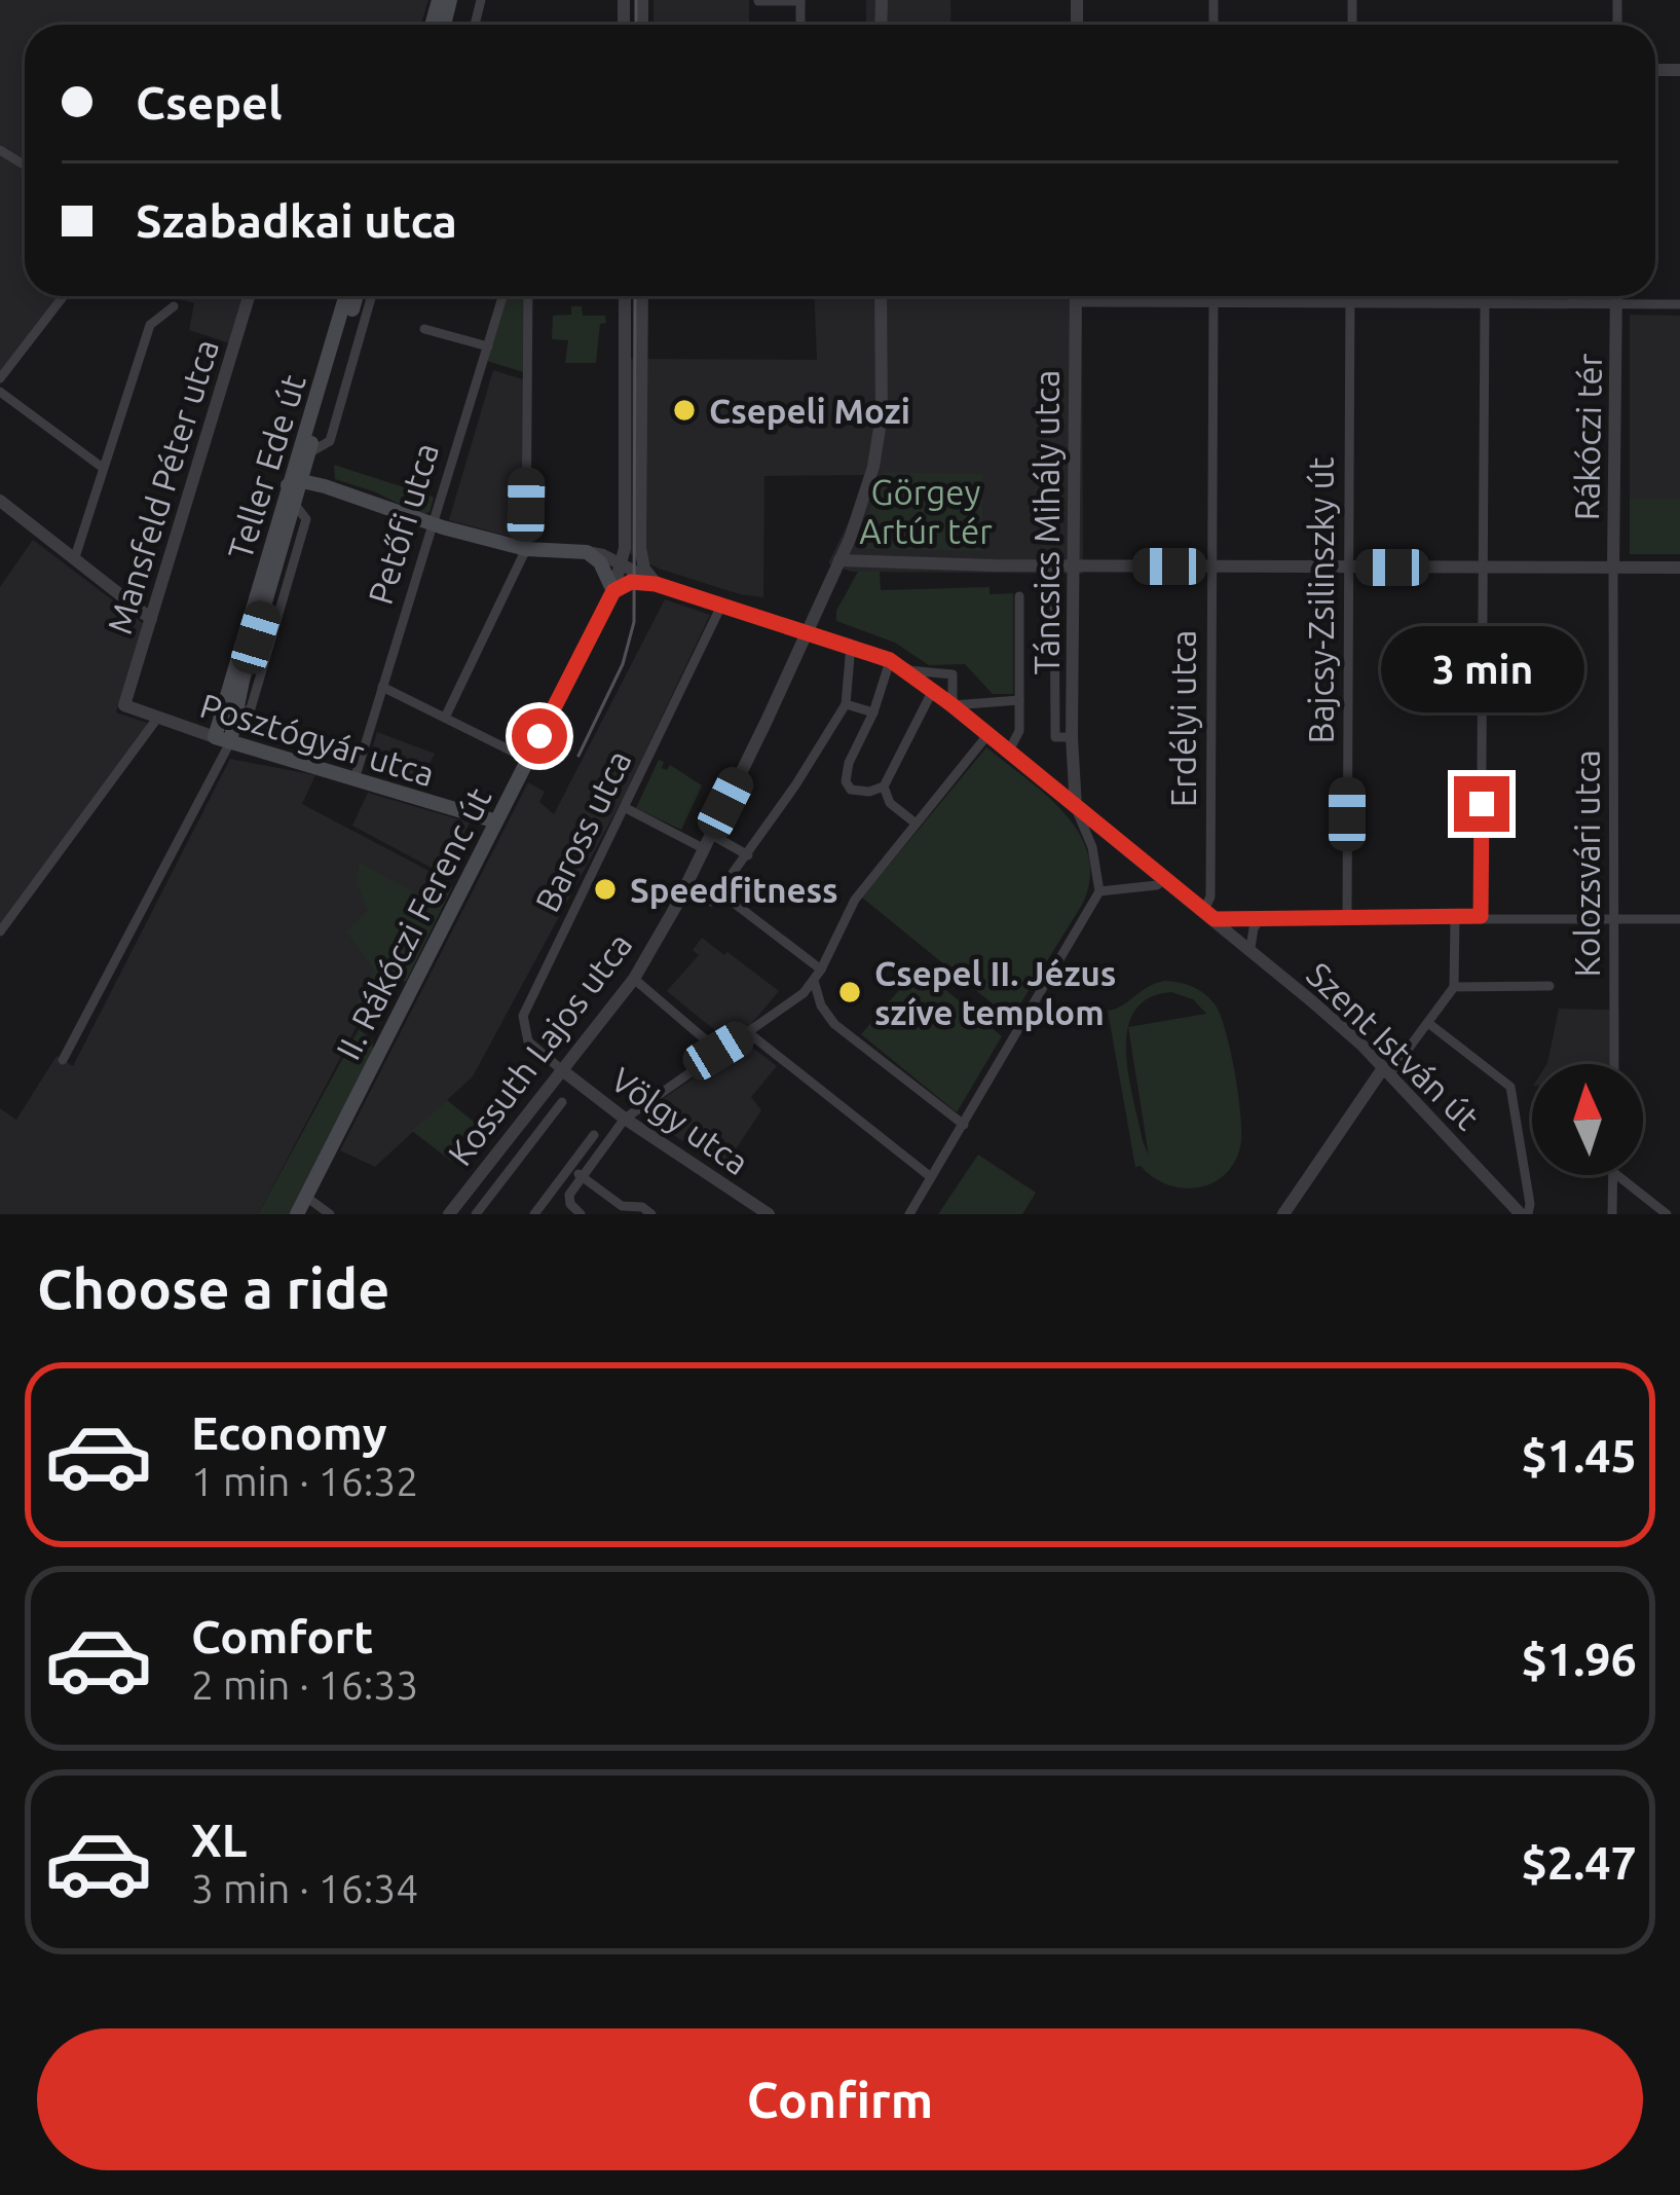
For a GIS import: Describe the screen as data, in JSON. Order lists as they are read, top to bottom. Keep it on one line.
{"streets":{"main road":["Teller Ede út","Posztógyár utca","II. Rákóczi Ferenc út"],"street":["Rákóczi tér","Mansfeld Péter utca","Táncsics Mihály utca","Petőfi utca","Bajcsy-Zsilinszky út","Erdélyi utca","Baross utca","Kolozsvári utca","Szent István út","Kossuth Lajos utca","Völgy utca"]},"crossings":[["Rákóczi tér","Kolozsvári utca"],["Teller Ede út","Posztógyár utca"],["Mansfeld Péter utca","Posztógyár utca"],["Táncsics Mihály utca","Szent István út"],["Petőfi utca","Posztógyár utca"],["Erdélyi utca","Szent István út"],["Posztógyár utca","II. Rákóczi Ferenc út"],["Baross utca","Szent István út"],["Baross utca","Kossuth Lajos utca"],["Baross utca","Völgy utca"],["II. Rákóczi Ferenc út","Szent István út"],["Szent István út","Kossuth Lajos utca"],["Kossuth Lajos utca","Völgy utca"]],"parks":["Görgey Artúr tér"],"places":["Csepeli Mozi","Speedfitness","Csepel II. Jézus szíve templom"],"north":"top","page":{"banner":["Csepel","Szabadkai utca"],"bubble":"3 min","heading":"Choose a ride","list":[{"name":"Economy","note":"1 min · 16:32","value":"$1.45"},{"name":"Comfort","note":"2 min · 16:33","value":"$1.96"},{"name":"XL","note":"3 min · 16:34","value":"$2.47"}],"buttons":"Confirm"}}
